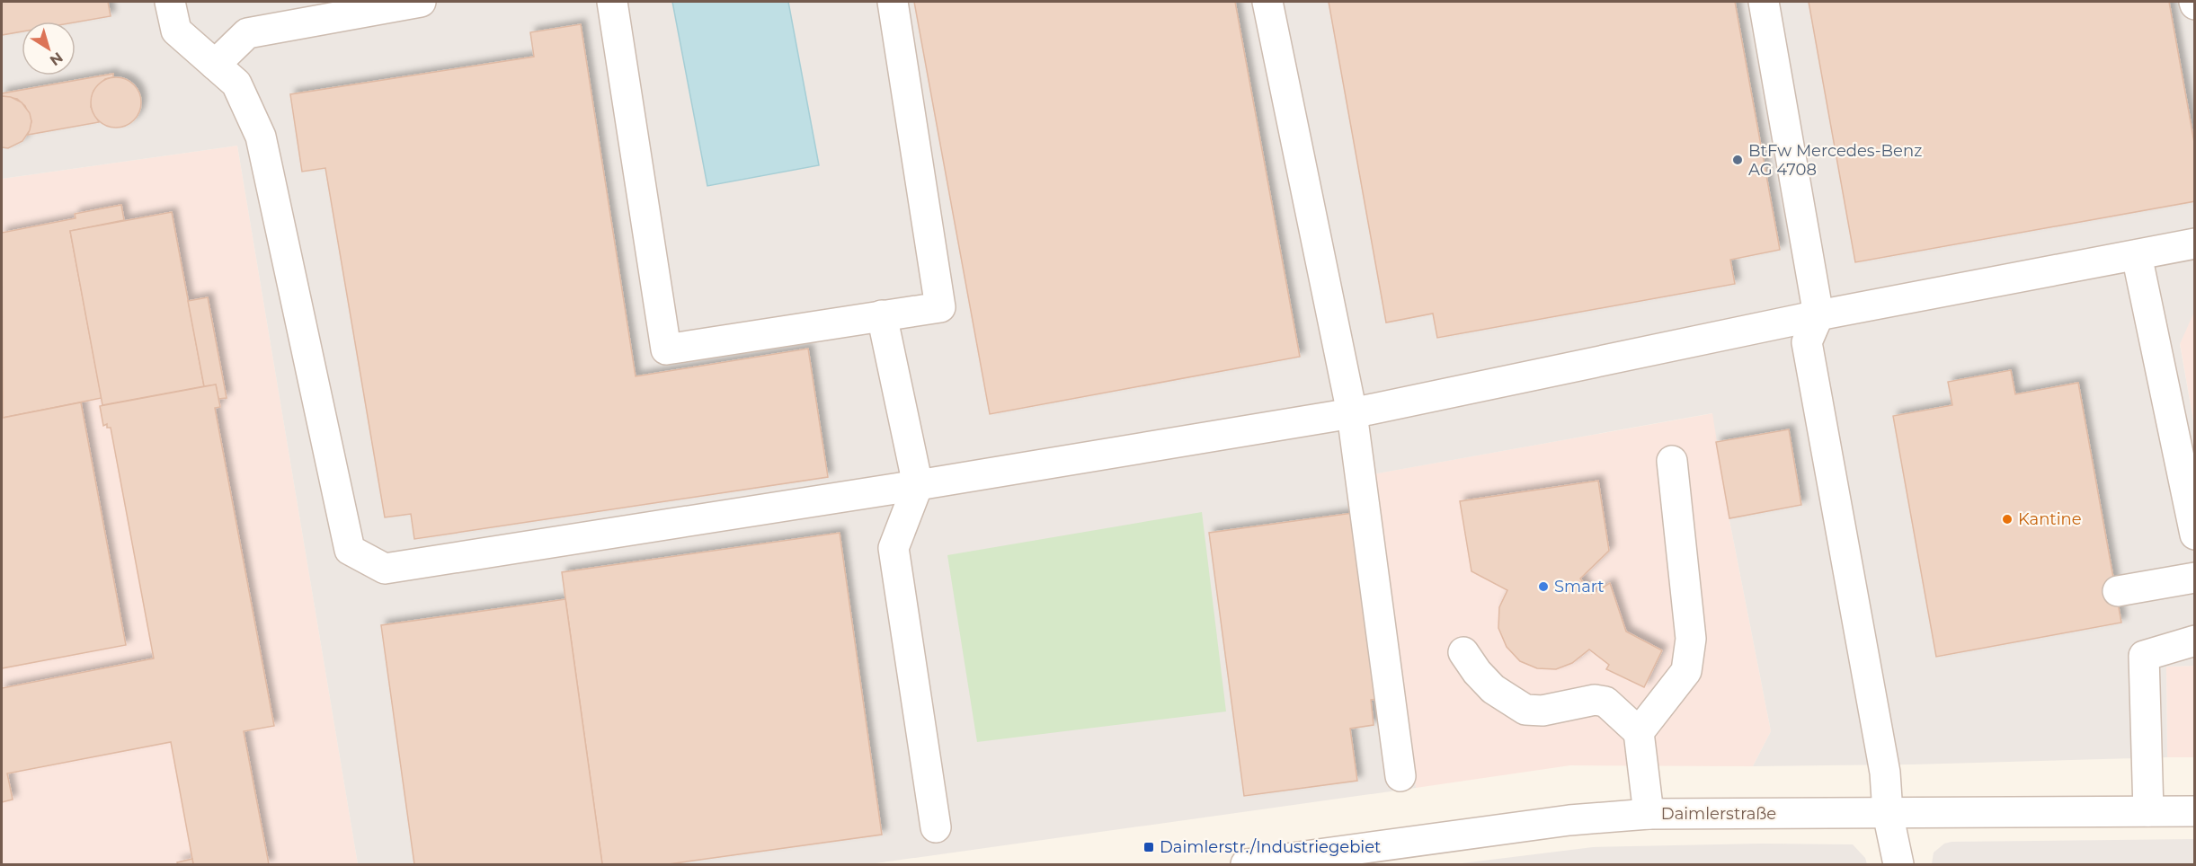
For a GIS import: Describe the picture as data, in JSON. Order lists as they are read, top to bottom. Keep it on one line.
{"streets":{"street":["Daimlerstraße"]},"places":{"other":["BtFw Mercedes-Benz AG 4708","Kantine","Smart"],"transit":["Daimlerstr./Industriegebiet"]},"north":"bottom right"}
